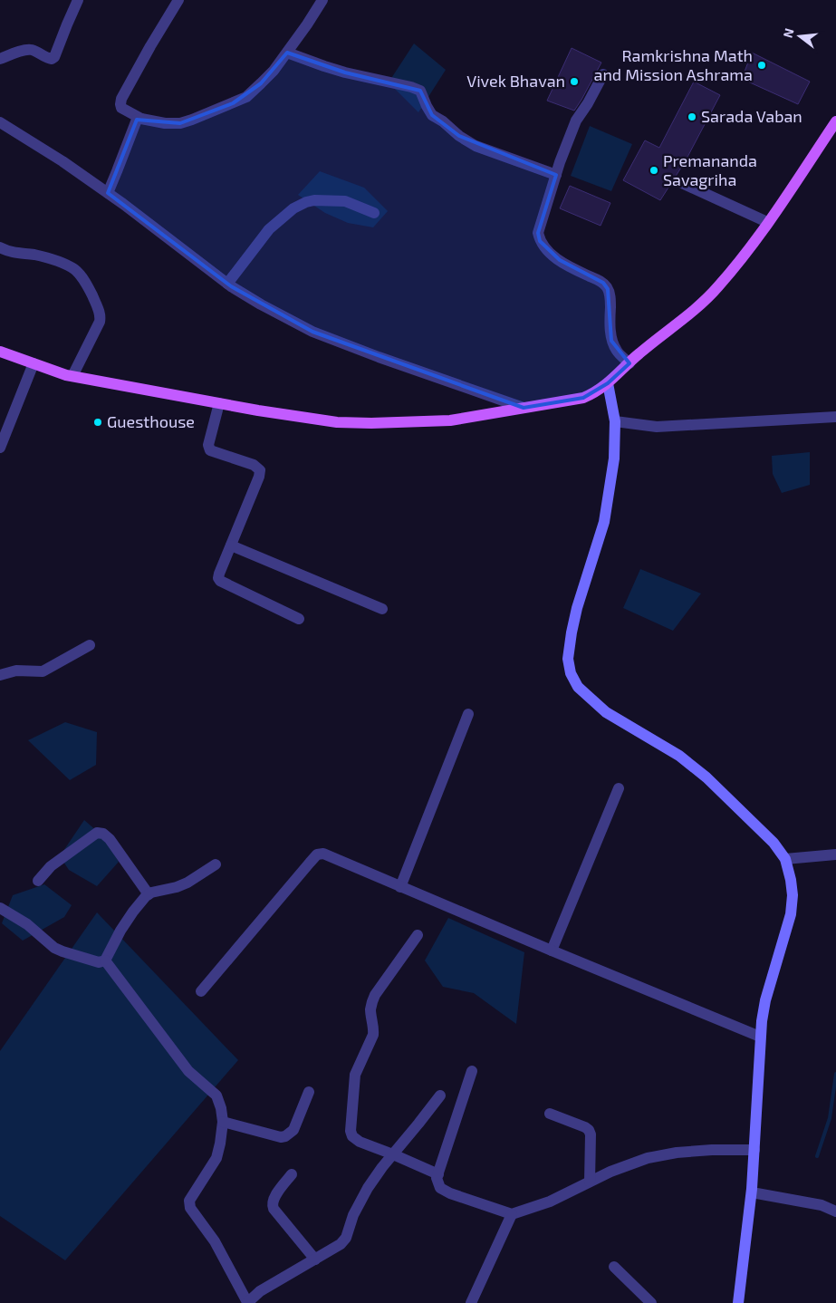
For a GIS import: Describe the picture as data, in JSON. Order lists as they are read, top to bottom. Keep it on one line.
{"places":["Ramkrishna Math and Mission Ashrama","Vivek Bhavan","Sarada Vaban","Premananda Savagriha","Guesthouse"],"north":"left"}
